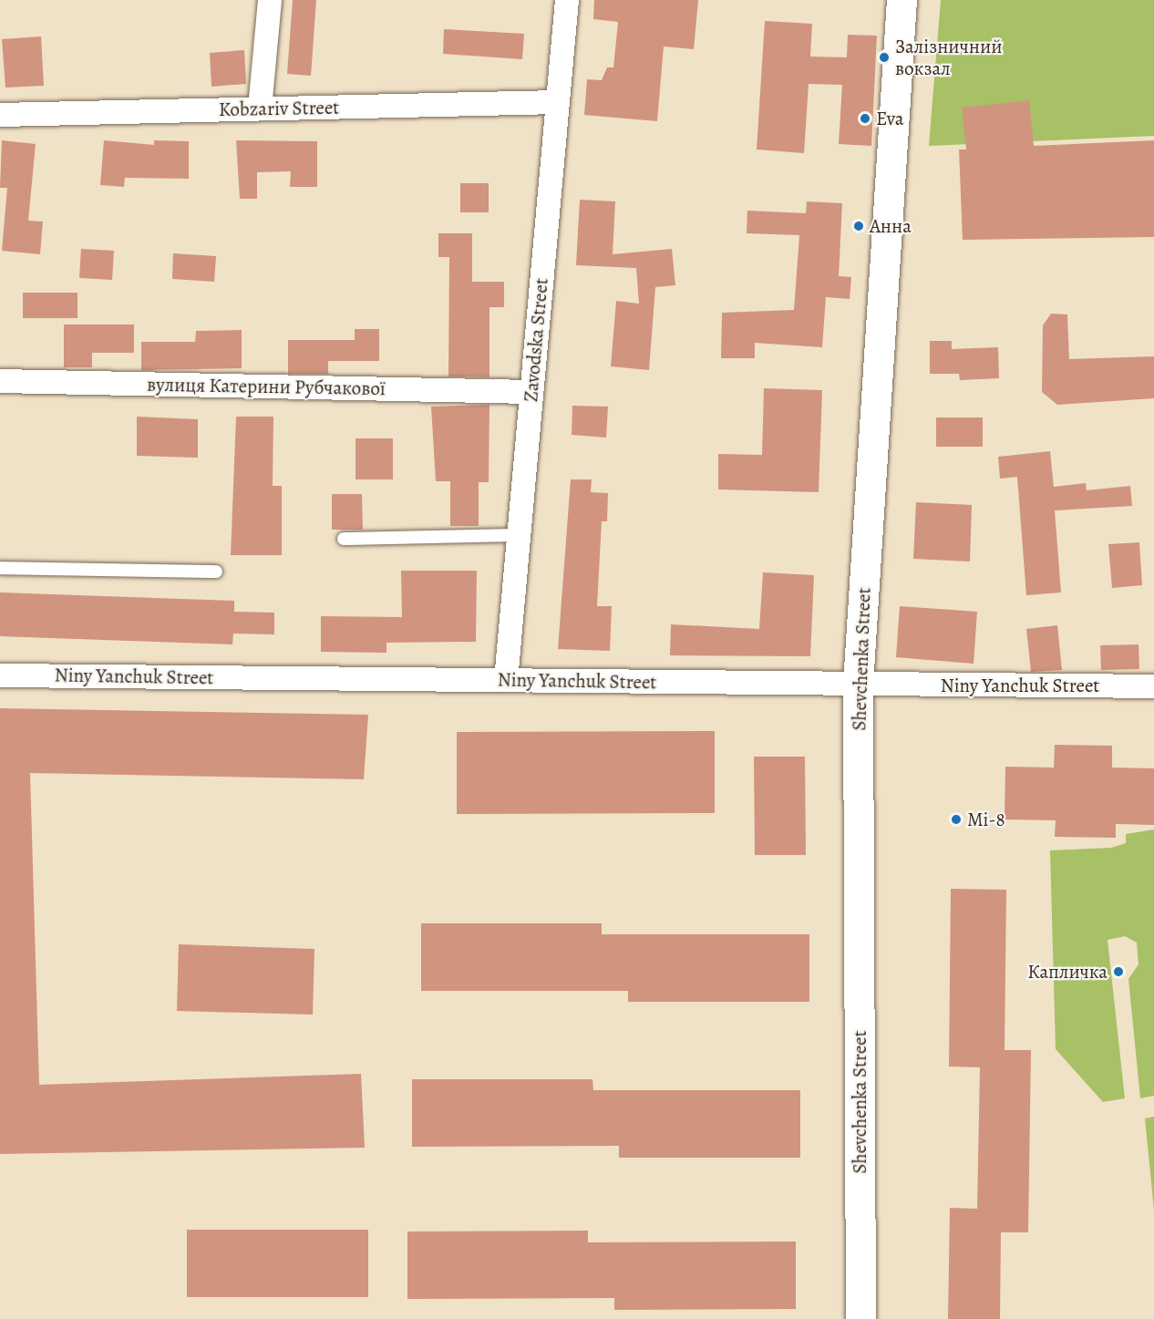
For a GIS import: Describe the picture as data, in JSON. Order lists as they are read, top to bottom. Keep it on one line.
{"streets":{"street":["Kobzariv Street","Zavodska Street","вулиця Катерини Рубчакової","Shevchenka Street","Niny Yanchuk Street"]},"crossings":[["Kobzariv Street","Zavodska Street"],["Zavodska Street","вулиця Катерини Рубчакової"],["Zavodska Street","Niny Yanchuk Street"],["Shevchenka Street","Niny Yanchuk Street"]],"places":["Залізничний вокзал","Eva","Анна","Mi-8","Капличка"]}
